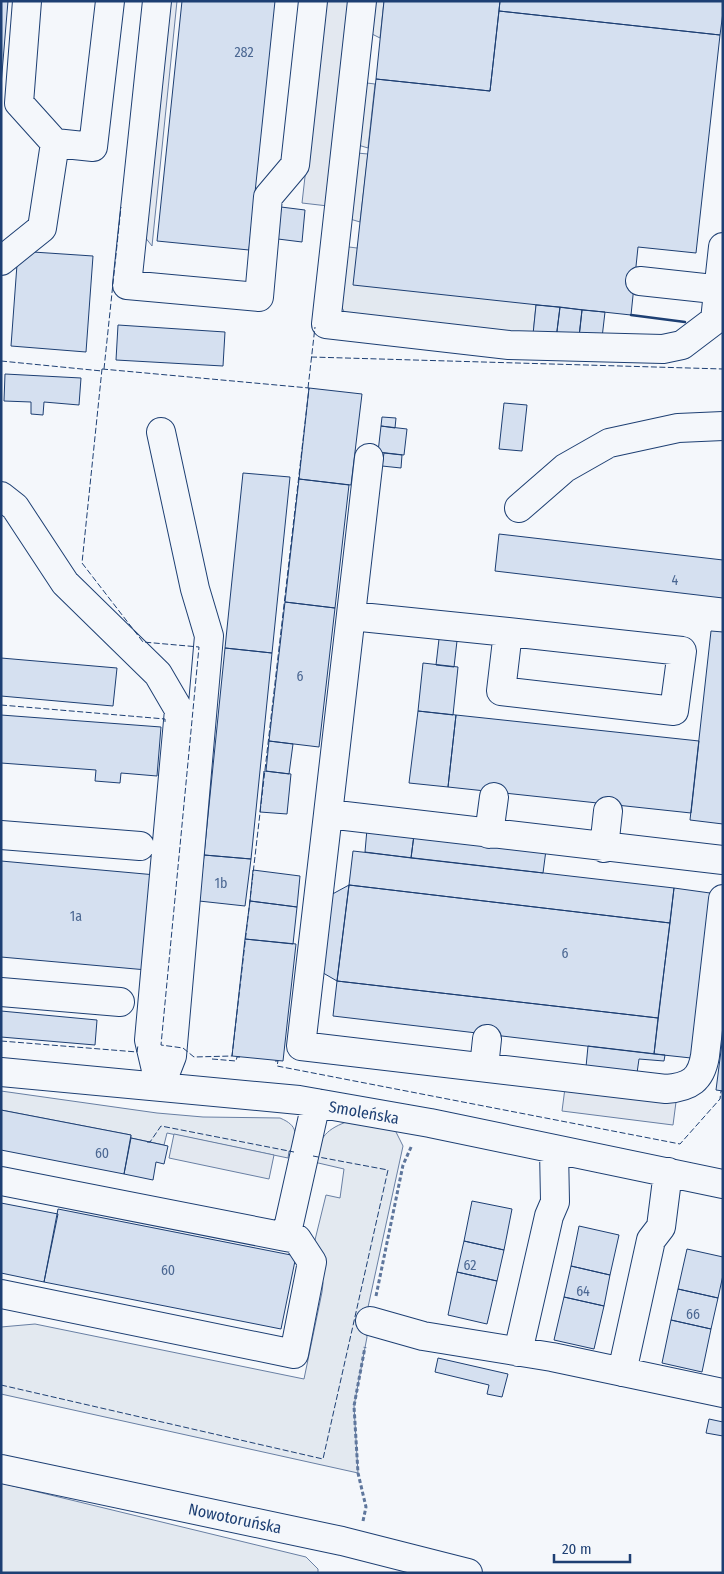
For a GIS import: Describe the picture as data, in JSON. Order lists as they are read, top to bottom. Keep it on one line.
{"streets":{"street":["Smoleńska","Nowotoruńska"]},"house_numbers":["282","4","6","1b","1a","6","60","62","60","64","66"],"scale_bar":"20 m"}
